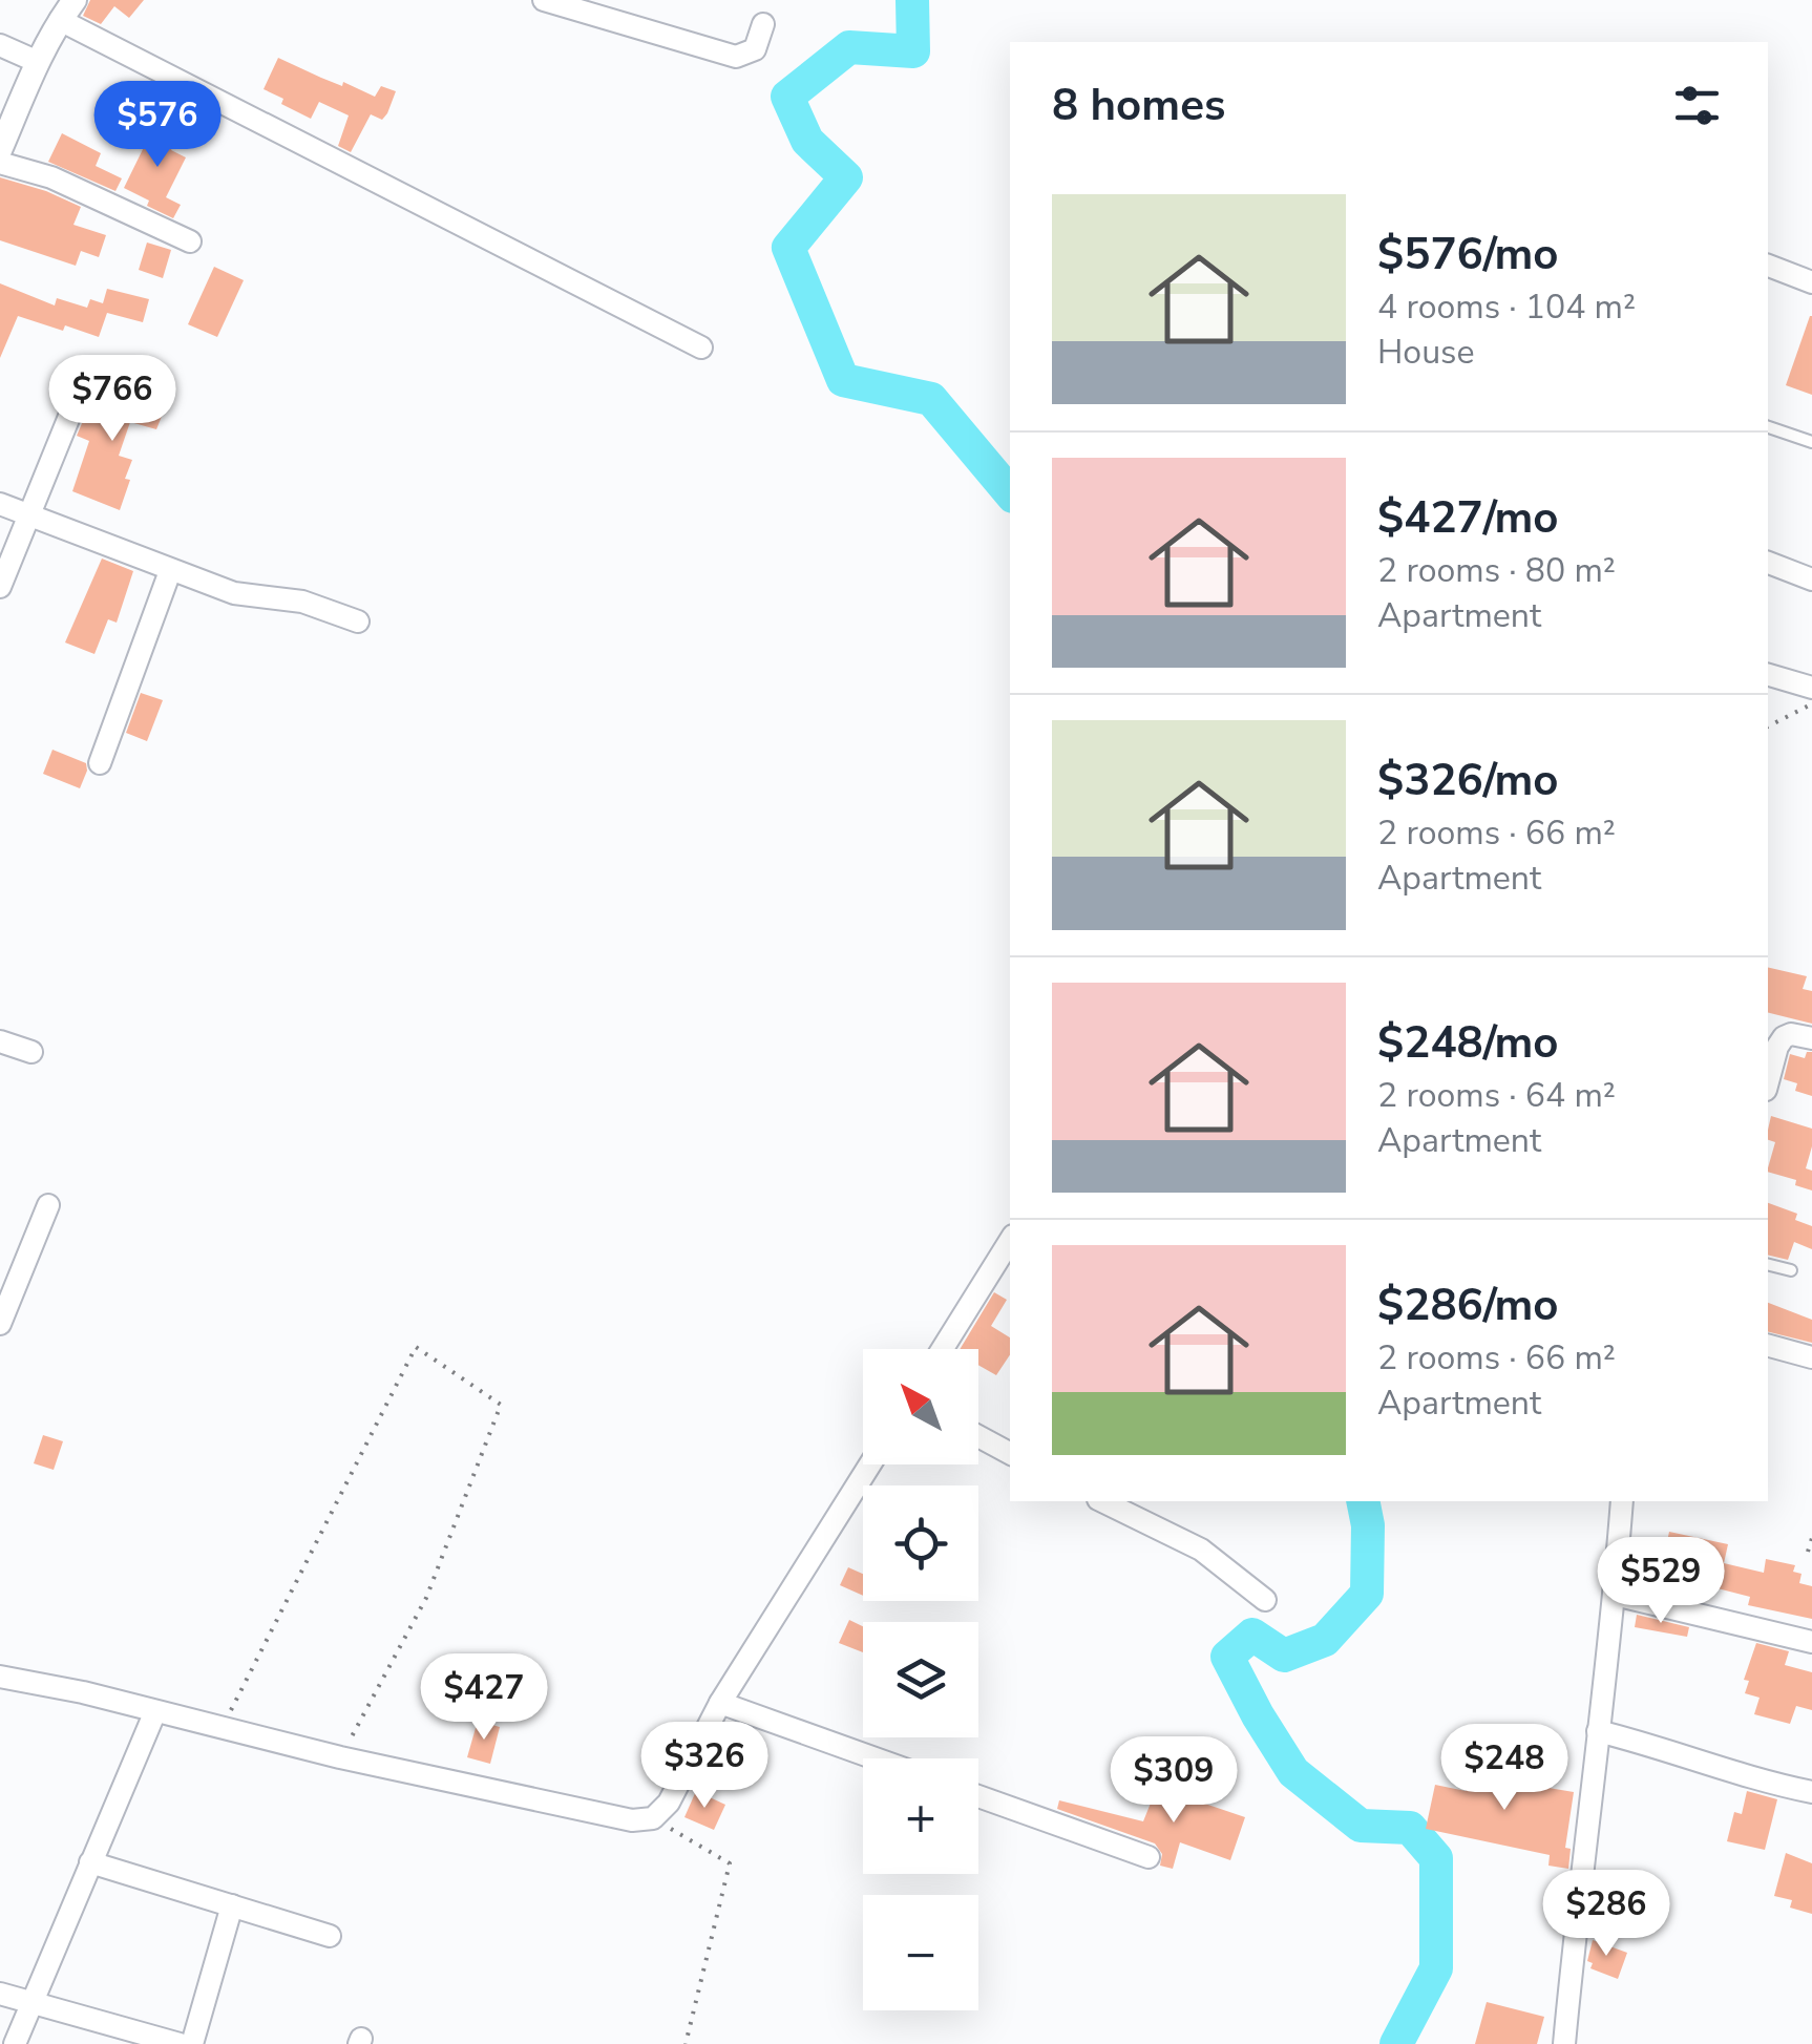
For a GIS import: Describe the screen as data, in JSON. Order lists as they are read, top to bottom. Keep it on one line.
{"north":"top left","page":{"heading":"8 homes","price":["$576","$766","$529","$427","$326","$248","$309","$286"],"list":[{"name":"$576/mo","note":"4 rooms · 104 m² · House"},{"name":"$427/mo","note":"2 rooms · 80 m² · Apartment"},{"name":"$326/mo","note":"2 rooms · 66 m² · Apartment"},{"name":"$248/mo","note":"2 rooms · 64 m² · Apartment"},{"name":"$286/mo","note":"2 rooms · 66 m² · Apartment"}],"map_buttons":["+","−"]}}
